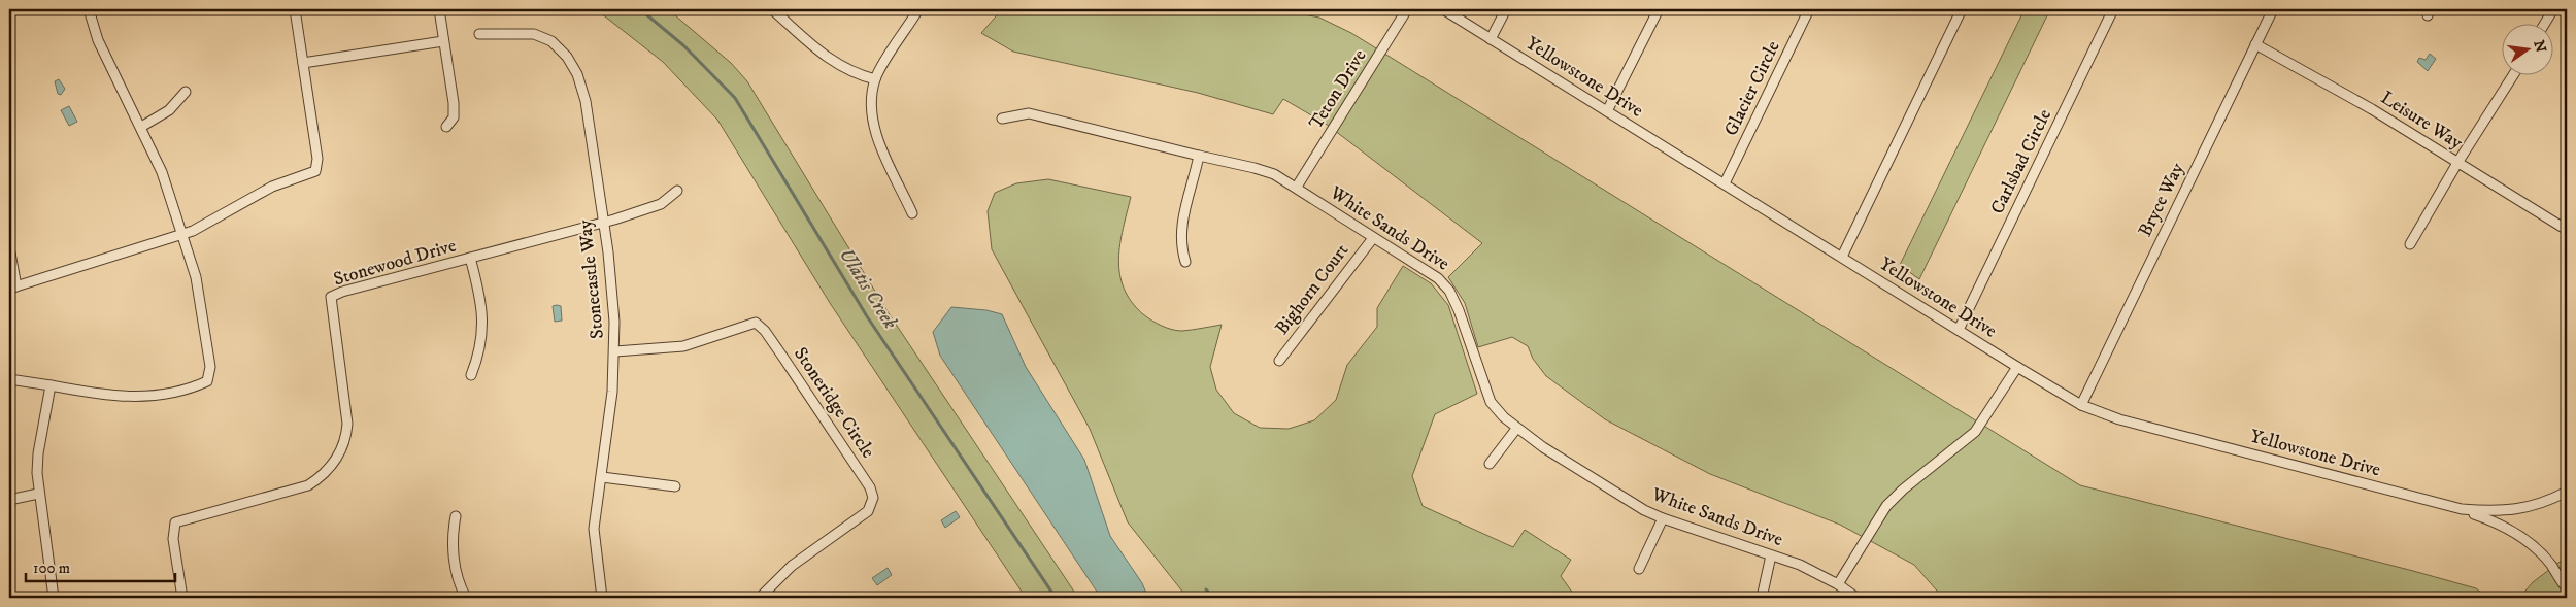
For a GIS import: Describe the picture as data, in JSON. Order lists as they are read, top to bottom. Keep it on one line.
{"streets":{"street":["Yellowstone Drive","Glacier Circle","Teton Drive","Leisure Way","Carlsbad Circle","Bryce Way","White Sands Drive","Stonewood Drive","Stonecastle Way","Bighorn Court","Stoneridge Circle"]},"crossings":[["Yellowstone Drive","Glacier Circle"],["Yellowstone Drive","Carlsbad Circle"],["Yellowstone Drive","Bryce Way"],["Teton Drive","White Sands Drive"],["Leisure Way","Bryce Way"],["White Sands Drive","Bighorn Court"],["Stonewood Drive","Stonecastle Way"],["Stonecastle Way","Stoneridge Circle"]],"water":["Ulatis Creek"],"scale_bar":"100 m","north":"right"}
